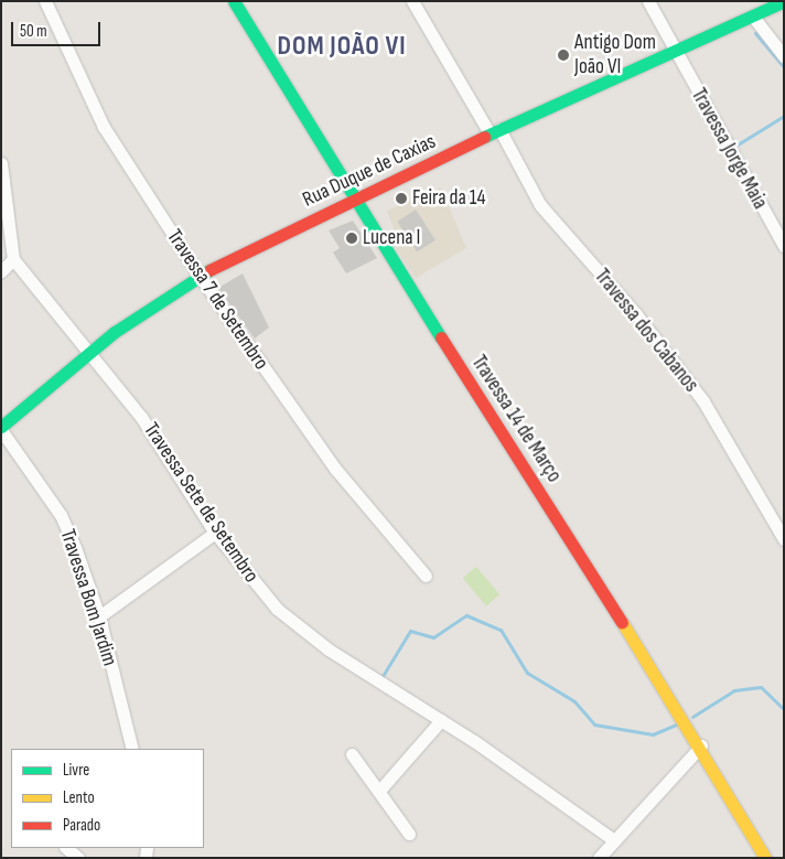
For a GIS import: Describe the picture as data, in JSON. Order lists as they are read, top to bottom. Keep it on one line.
{"streets":{"street":["Travessa Jorge Maia","Rua Duque de Caxias","Travessa 7 de Setembro","Travessa dos Cabanos","Travessa 14 de Março","Travessa Sete de Setembro","Travessa Bom Jardim"]},"crossings":[["Travessa Jorge Maia","Rua Duque de Caxias"],["Rua Duque de Caxias","Travessa 7 de Setembro"],["Rua Duque de Caxias","Travessa dos Cabanos"],["Rua Duque de Caxias","Travessa 14 de Março"],["Rua Duque de Caxias","Travessa Sete de Setembro"],["Rua Duque de Caxias","Travessa Bom Jardim"]],"districts":["DOM JOÃO VI"],"places":["Antigo Dom João VI","Feira da 14","Lucena I"],"legend":["Livre","Lento","Parado"],"scale_bar":"50 m"}
